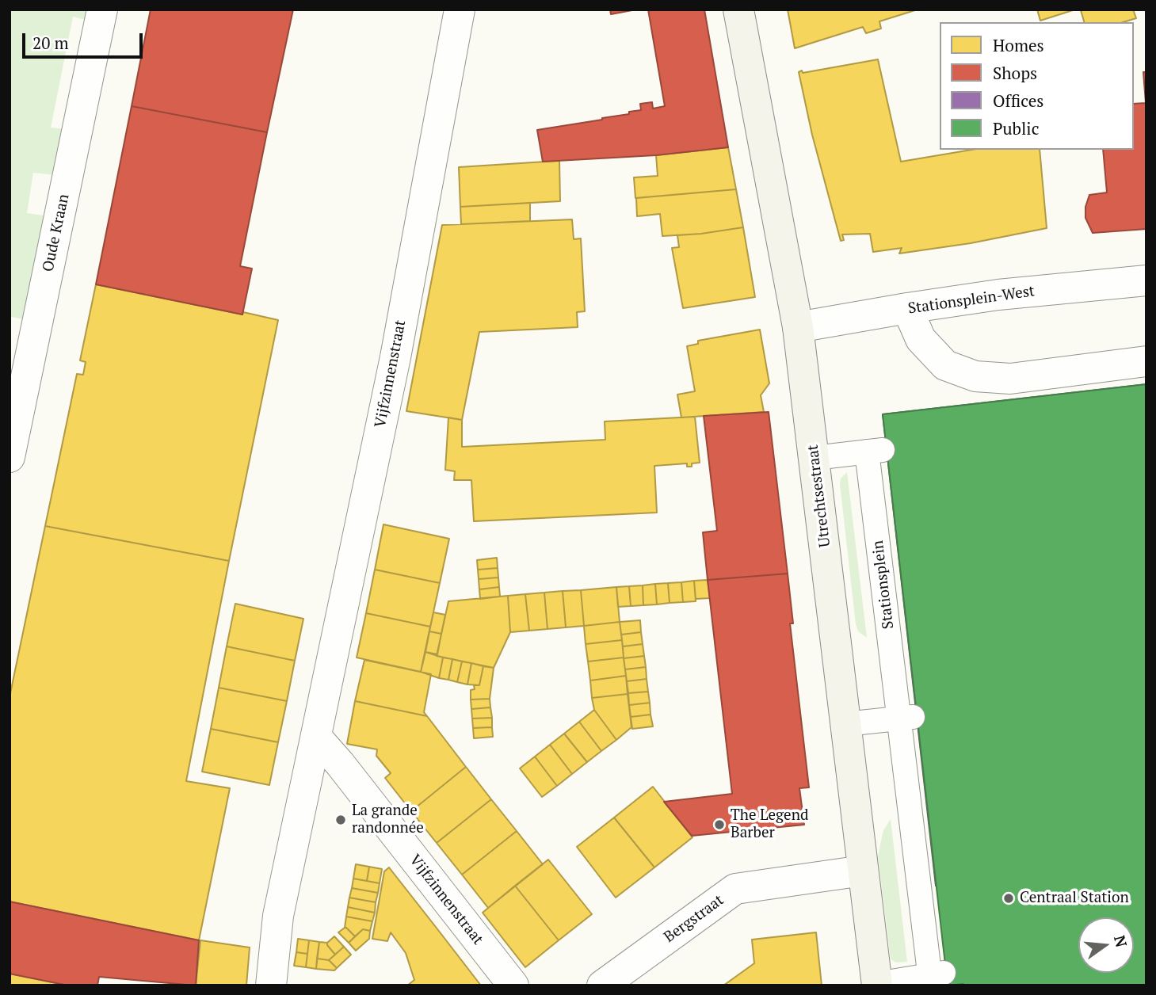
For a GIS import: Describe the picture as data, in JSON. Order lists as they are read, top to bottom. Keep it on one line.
{"streets":{"street":["Oude Kraan","Stationsplein-West","Vijfzinnenstraat","Utrechtsestraat","Bergstraat"],"lane":["Stationsplein"]},"crossings":[["Stationsplein-West","Utrechtsestraat"],["Utrechtsestraat","Stationsplein"],["Utrechtsestraat","Bergstraat"]],"places":["La grande randonnée","The Legend Barber","Centraal Station"],"legend":["Homes","Shops","Offices","Public"],"scale_bar":"20 m","north":"right"}
